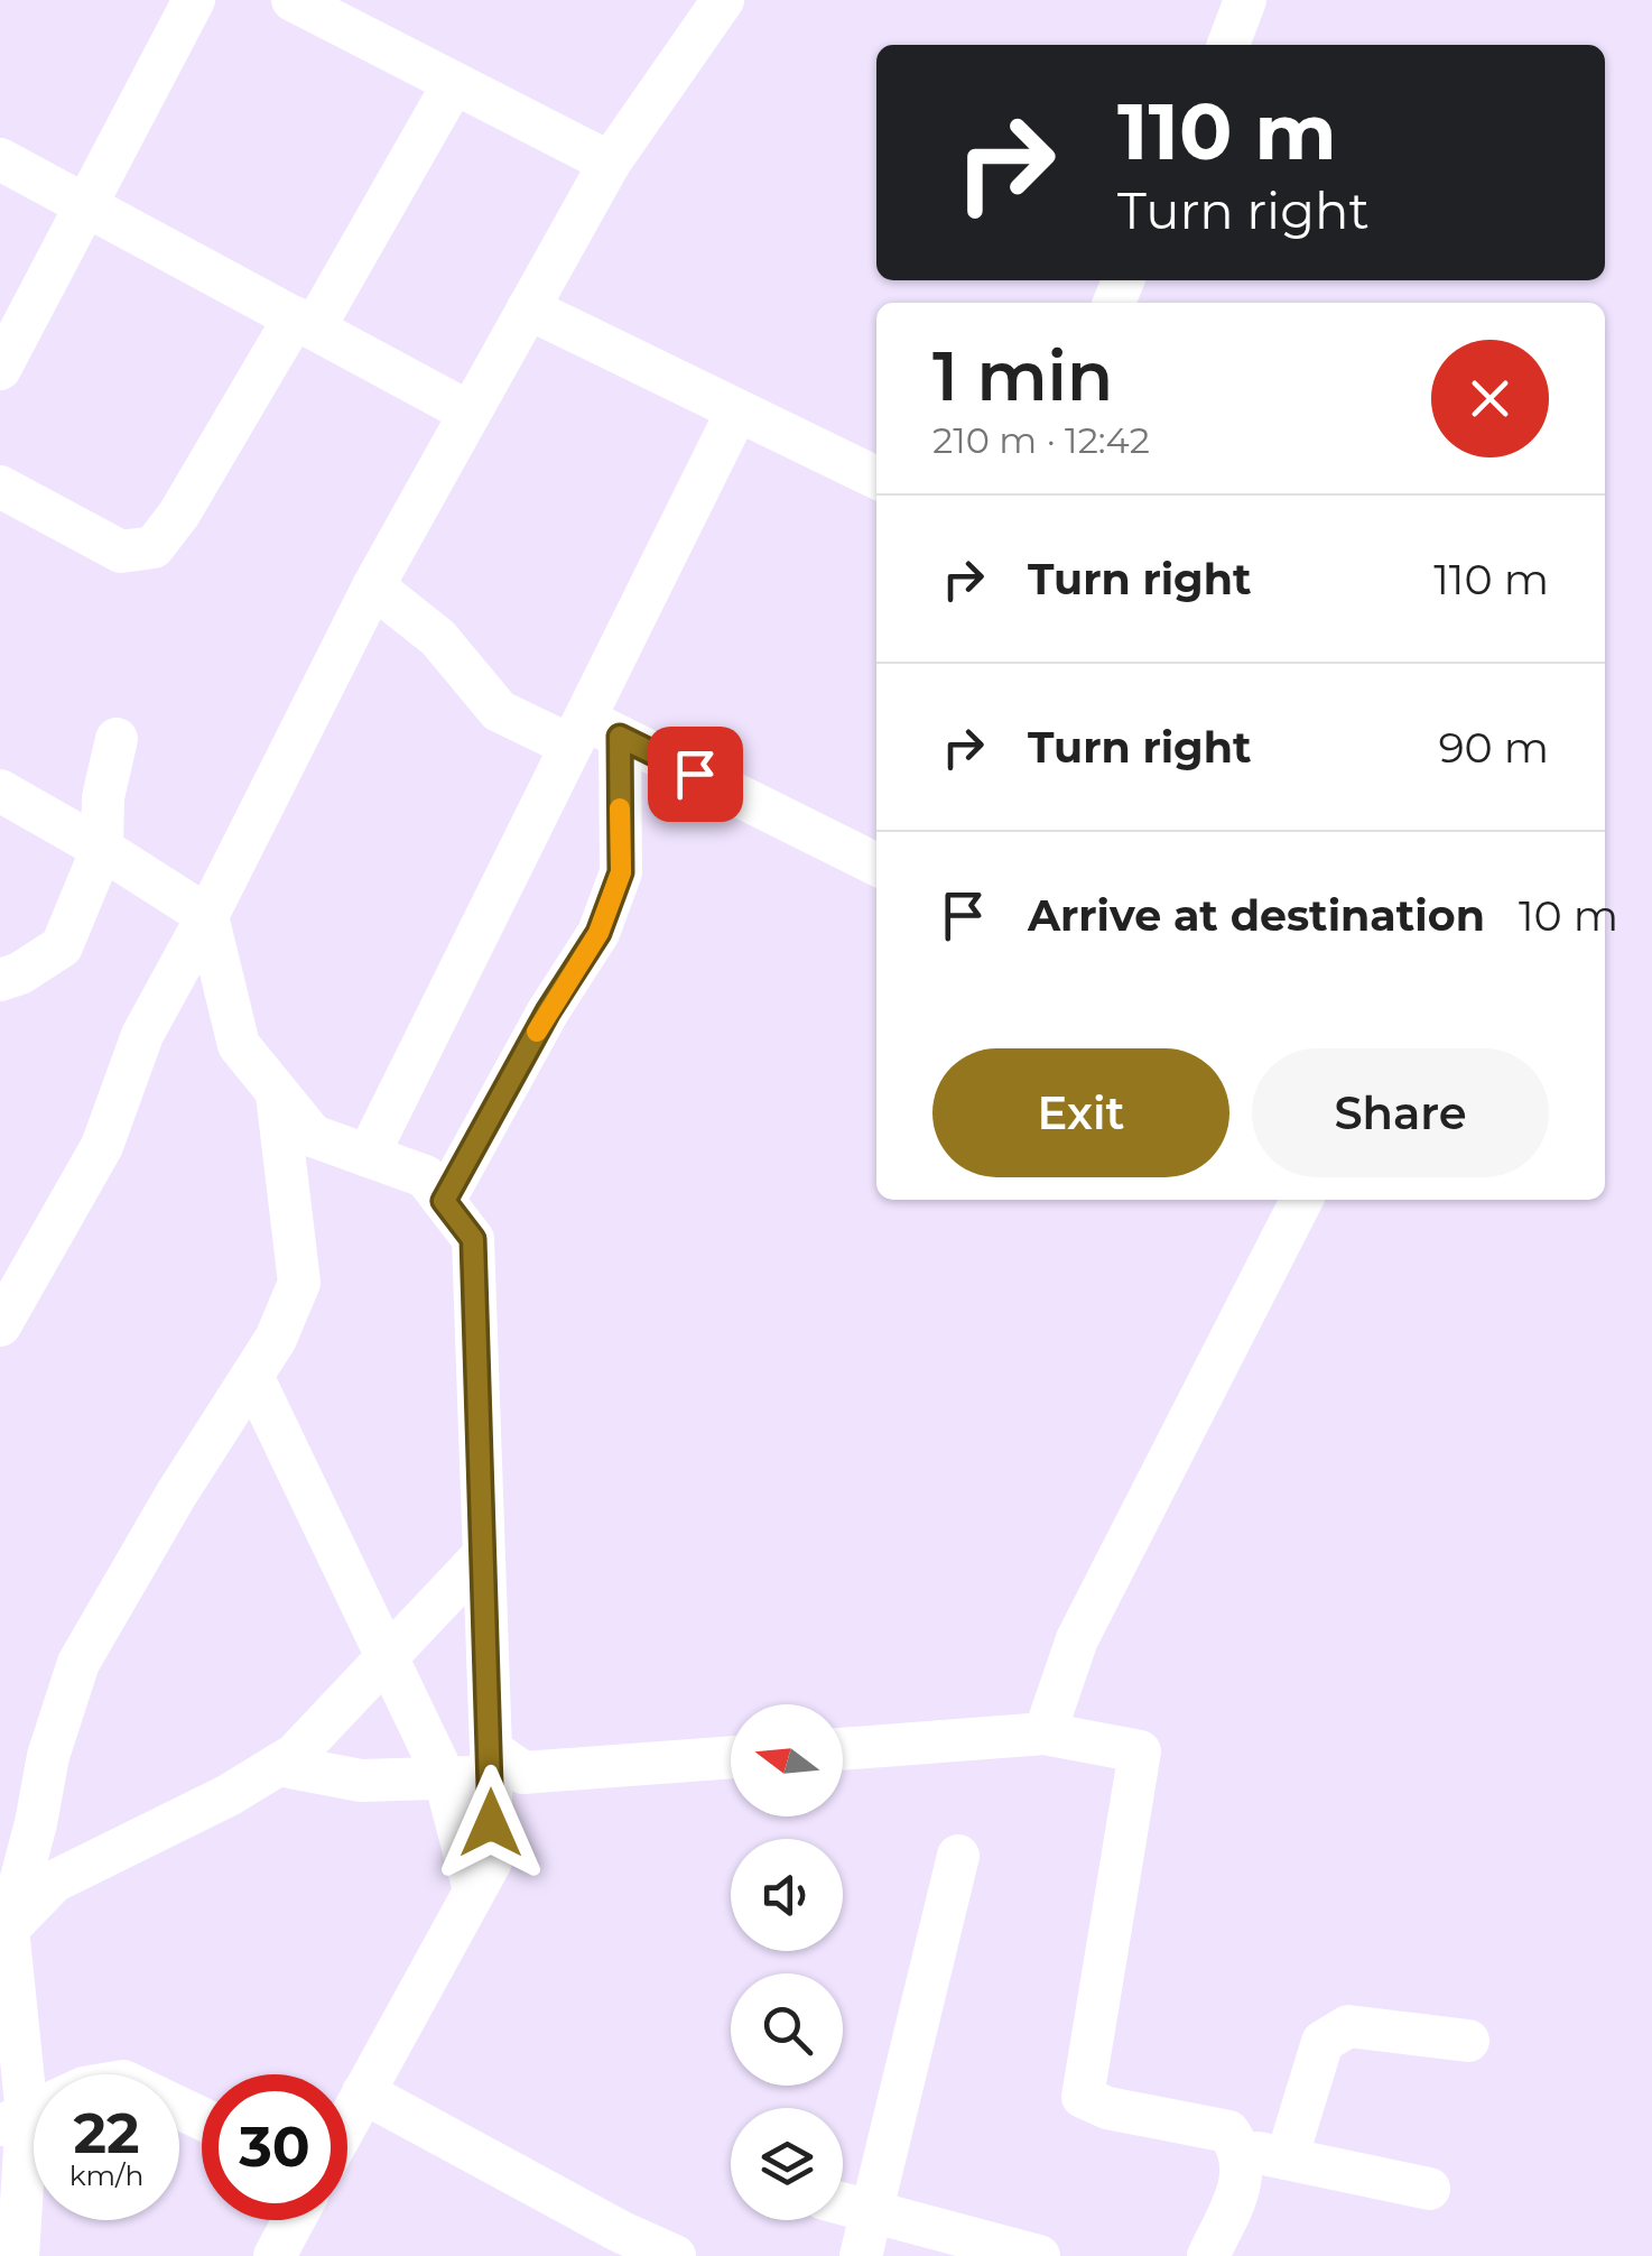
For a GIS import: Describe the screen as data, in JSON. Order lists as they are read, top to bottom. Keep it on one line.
{"north":"left","page":{"turn":["110 m","Turn right"],"heading":["1 min","210 m · 12:42"],"list":[{"name":"Turn right","value":"110 m"},{"name":"Turn right","value":"90 m"},{"name":"Arrive at destination","value":"10 m"}],"buttons":["Exit","Share"],"speed":"22 km/h","limit":"30"}}
